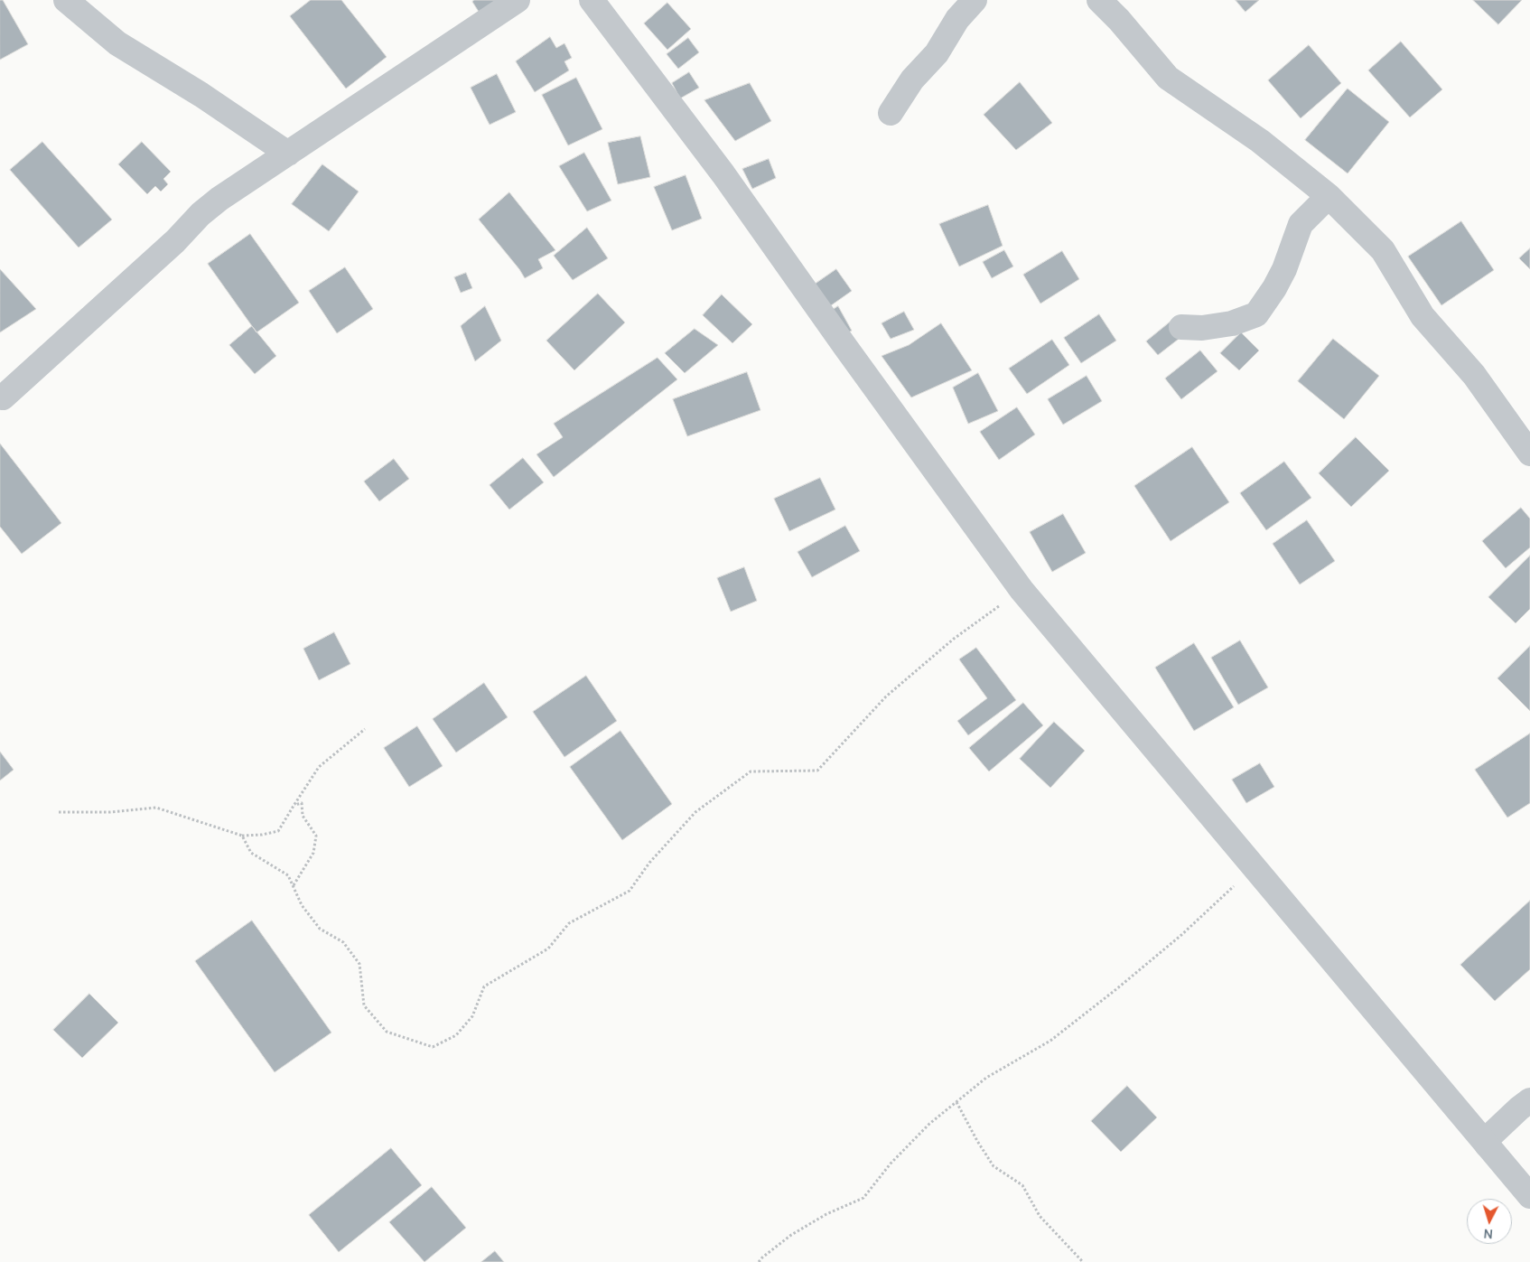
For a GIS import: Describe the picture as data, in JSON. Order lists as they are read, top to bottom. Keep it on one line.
{"north":"bottom"}
